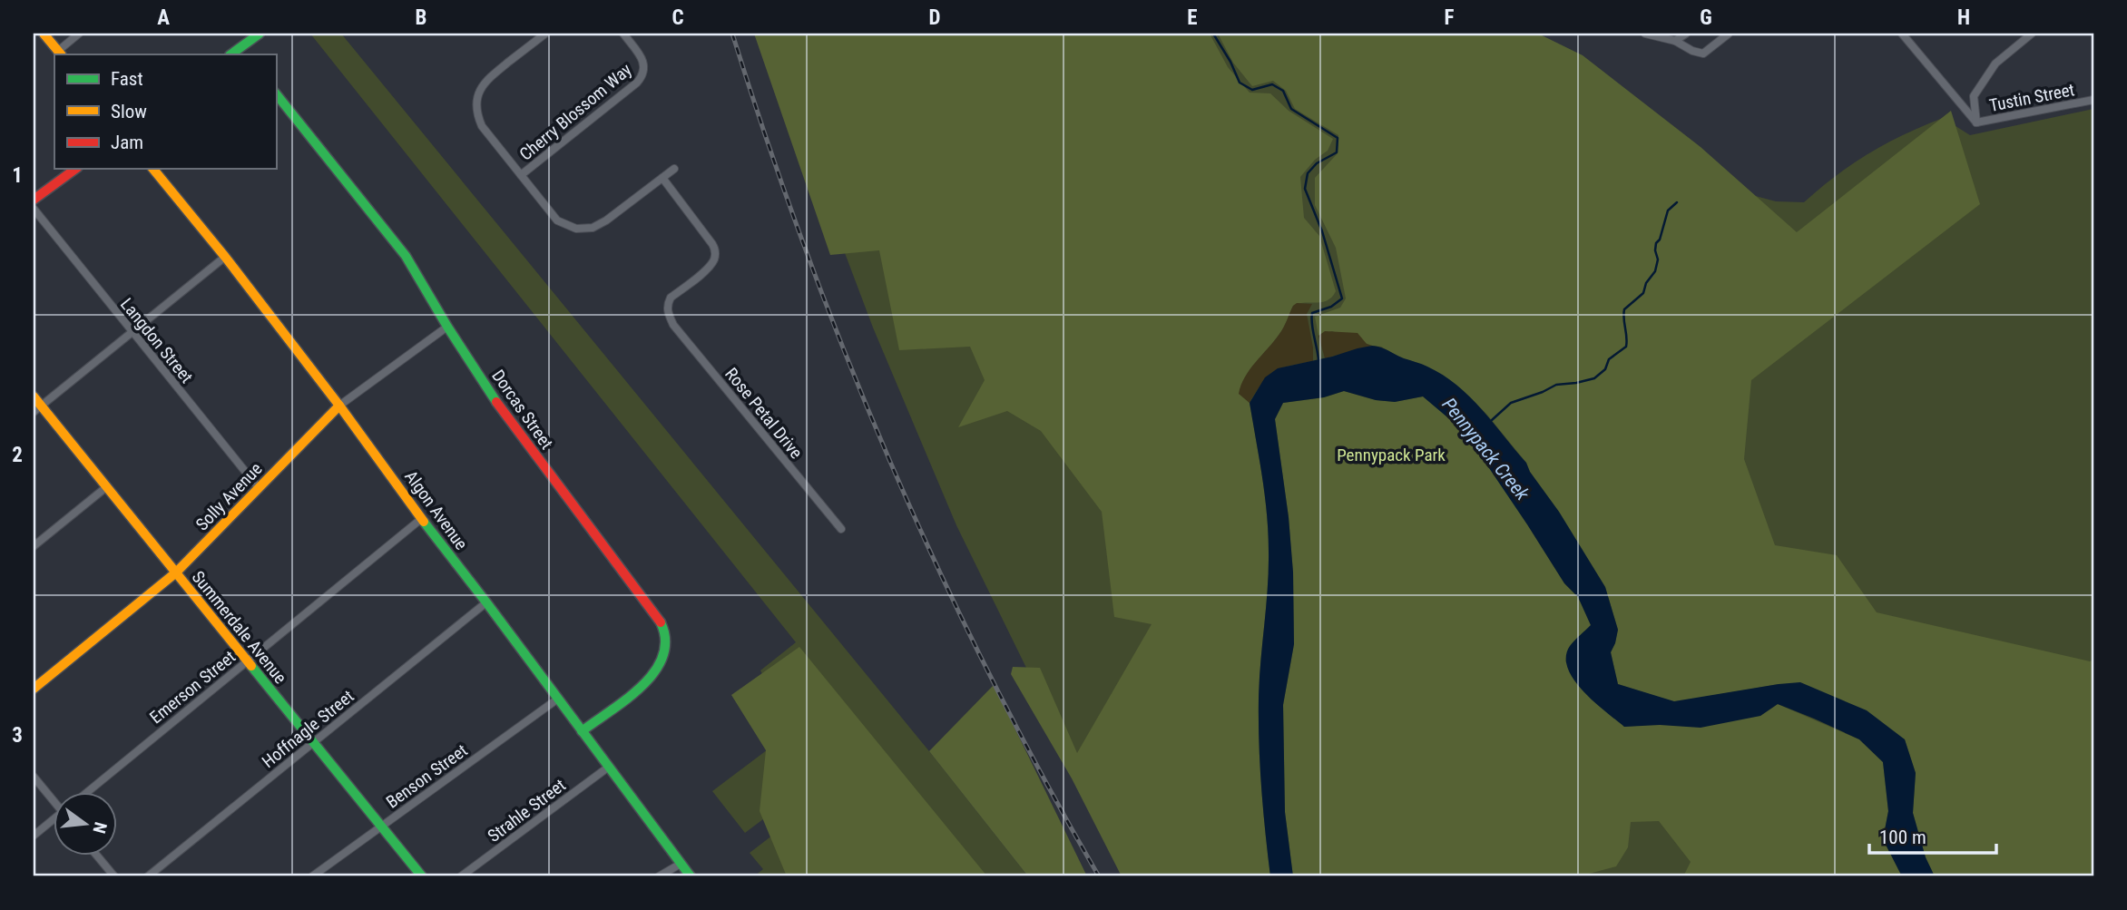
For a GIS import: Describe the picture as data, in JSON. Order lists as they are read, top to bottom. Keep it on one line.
{"streets":{"street":["Tustin Street","Cherry Blossom Way","Langdon Street","Dorcas Street","Rose Petal Drive","Solly Avenue","Algon Avenue","Summerdale Avenue","Emerson Street","Hoffnagle Street","Benson Street","Strahle Street"]},"crossings":[["Langdon Street","Solly Avenue"],["Dorcas Street","Solly Avenue"],["Dorcas Street","Algon Avenue"],["Solly Avenue","Algon Avenue"],["Solly Avenue","Summerdale Avenue"],["Algon Avenue","Emerson Street"],["Algon Avenue","Hoffnagle Street"],["Algon Avenue","Benson Street"],["Algon Avenue","Strahle Street"],["Summerdale Avenue","Emerson Street"],["Summerdale Avenue","Hoffnagle Street"],["Summerdale Avenue","Benson Street"]],"water":["Pennypack Creek"],"parks":["Pennypack Park"],"legend":["Fast","Slow","Jam"],"scale_bar":"100 m","north":"right","grid":{"columns":["A","B","C","D","E","F","G","H"],"rows":["1","2","3"]}}
